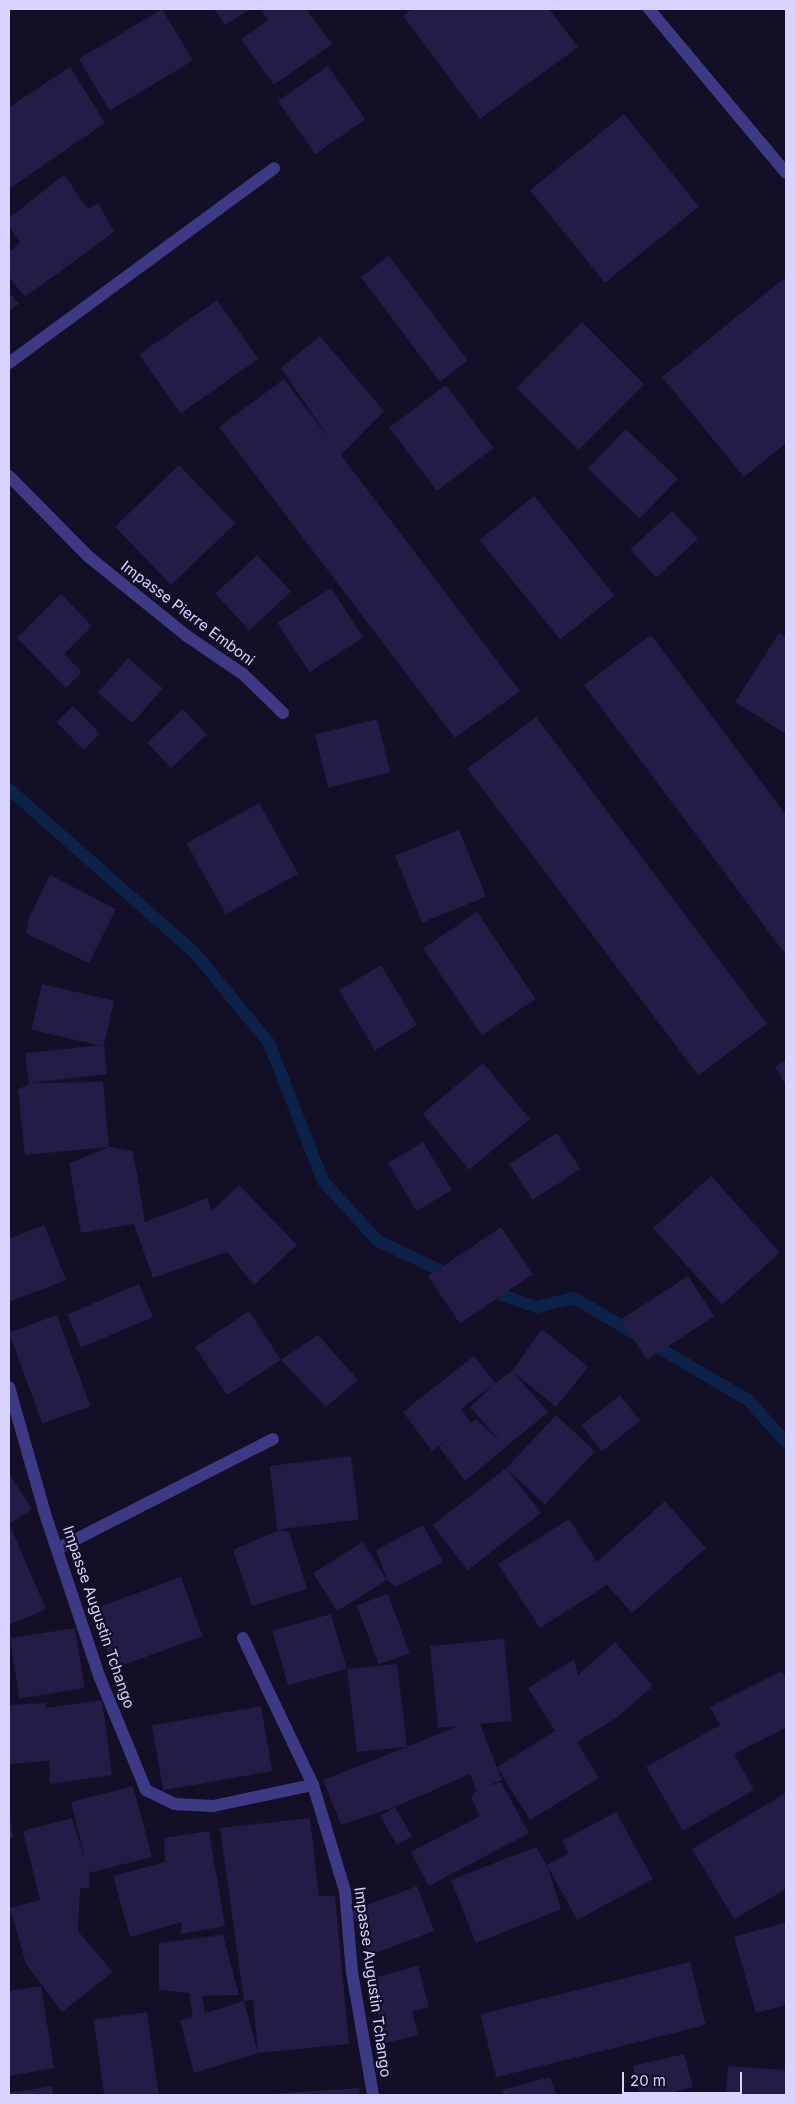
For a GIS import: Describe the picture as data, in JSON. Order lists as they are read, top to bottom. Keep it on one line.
{"streets":{"street":["Impasse Pierre Emboni","Impasse Augustin Tchango"]},"scale_bar":"20 m"}
